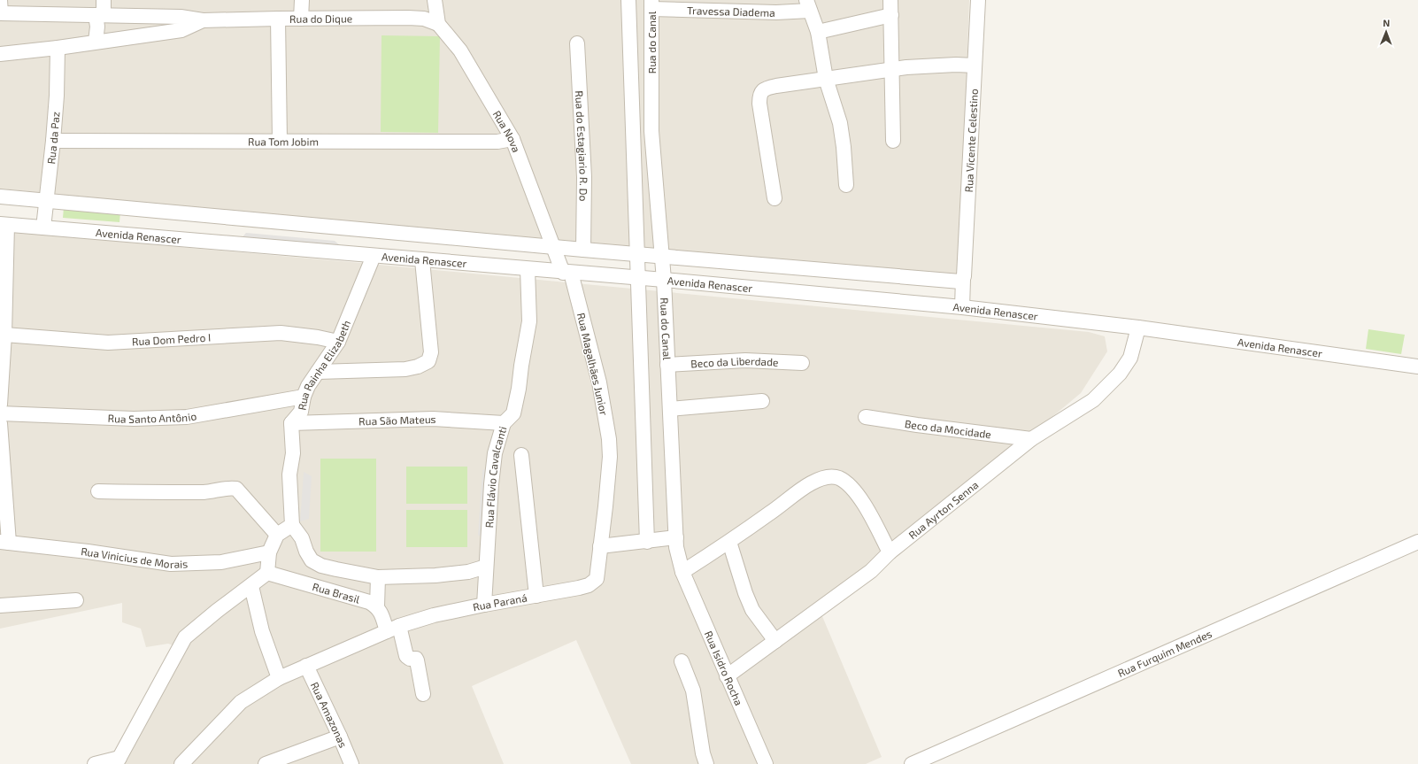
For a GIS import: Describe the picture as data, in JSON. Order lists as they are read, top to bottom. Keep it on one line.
{"streets":{"street":["Travessa Diadema","Rua do Dique","Rua do Canal","Rua Nova","Rua da Paz","Rua Vicente Celestino","Rua Tom Jobim","Rua do Estagiario R. Do","Avenida Renascer","Rua Dom Pedro I","Beco da Liberdade","Rua Magalhães Junior","Rua Rainha Elizabeth","Rua Santo Antônio","Rua São Mateus","Beco da Mocidade","Rua Flávio Cavalcanti","Rua Ayrton Senna","Rua Vinicius de Morais","Rua Brasil","Rua Paraná","Rua Furquim Mendes","Rua Isidro Rocha","Rua Amazonas"]},"crossings":[["Travessa Diadema","Rua do Canal"],["Rua do Dique","Rua Nova"],["Rua do Dique","Rua da Paz"],["Rua do Canal","Avenida Renascer"],["Rua do Canal","Beco da Liberdade"],["Rua do Canal","Rua Isidro Rocha"],["Rua Nova","Rua Tom Jobim"],["Rua Nova","Avenida Renascer"],["Rua Nova","Rua Magalhães Junior"],["Rua da Paz","Rua Tom Jobim"],["Rua da Paz","Avenida Renascer"],["Rua Vicente Celestino","Avenida Renascer"],["Avenida Renascer","Rua Magalhães Junior"],["Avenida Renascer","Rua Rainha Elizabeth"],["Avenida Renascer","Rua Flávio Cavalcanti"],["Avenida Renascer","Rua Ayrton Senna"],["Rua Dom Pedro I","Rua Rainha Elizabeth"],["Rua Magalhães Junior","Rua Paraná"],["Rua Rainha Elizabeth","Rua Santo Antônio"],["Rua Rainha Elizabeth","Rua São Mateus"],["Rua São Mateus","Rua Flávio Cavalcanti"],["Beco da Mocidade","Rua Ayrton Senna"],["Rua Flávio Cavalcanti","Rua Paraná"],["Rua Ayrton Senna","Rua Isidro Rocha"],["Rua Paraná","Rua Amazonas"]],"north":"top"}
